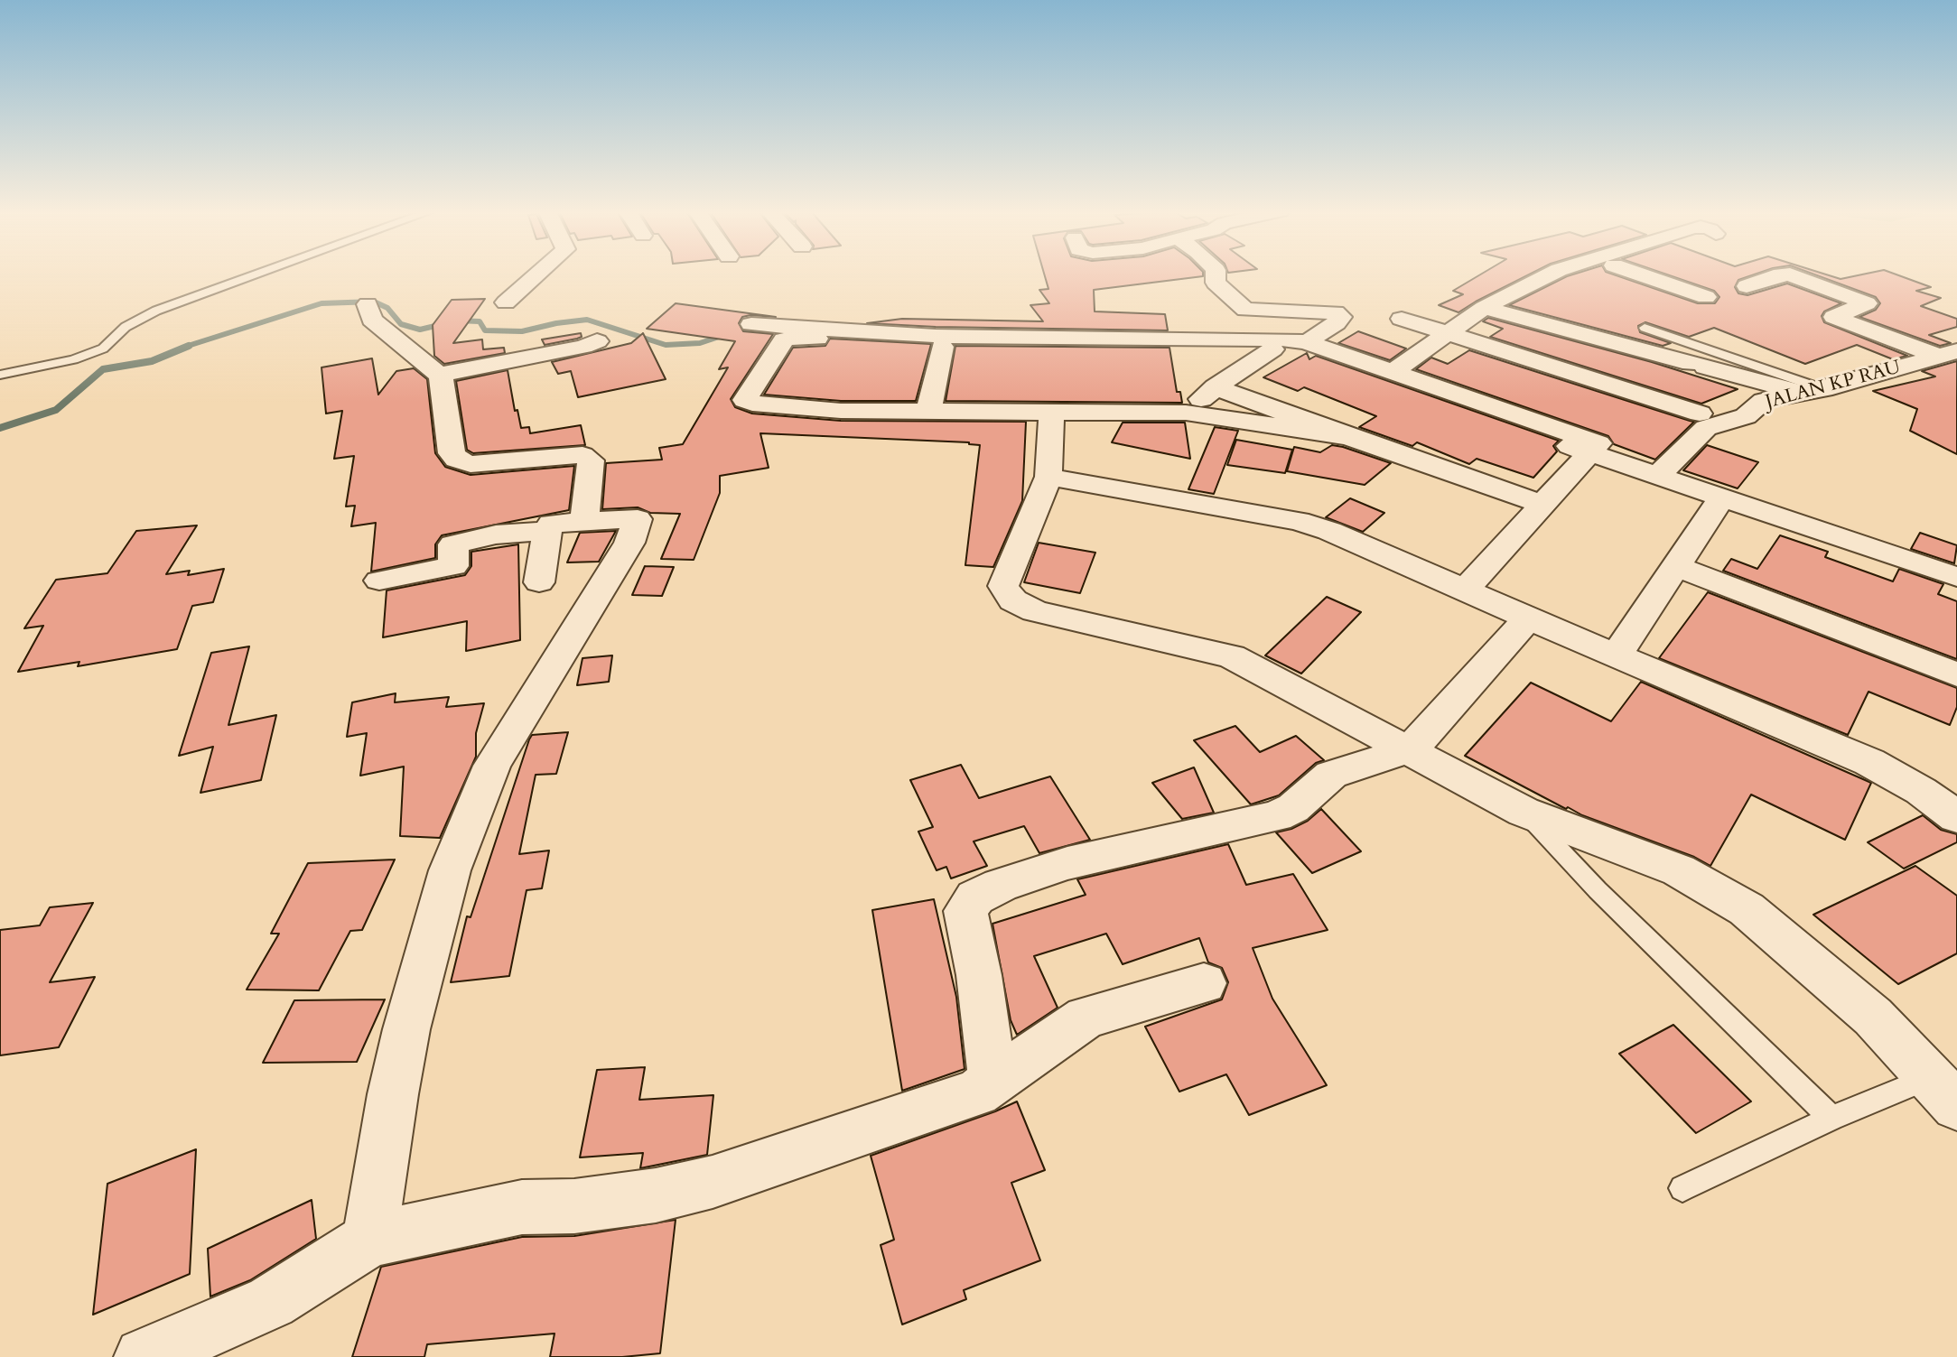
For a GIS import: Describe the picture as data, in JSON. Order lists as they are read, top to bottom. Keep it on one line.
{"streets":{"street":["JALAN KP RAU"]}}
